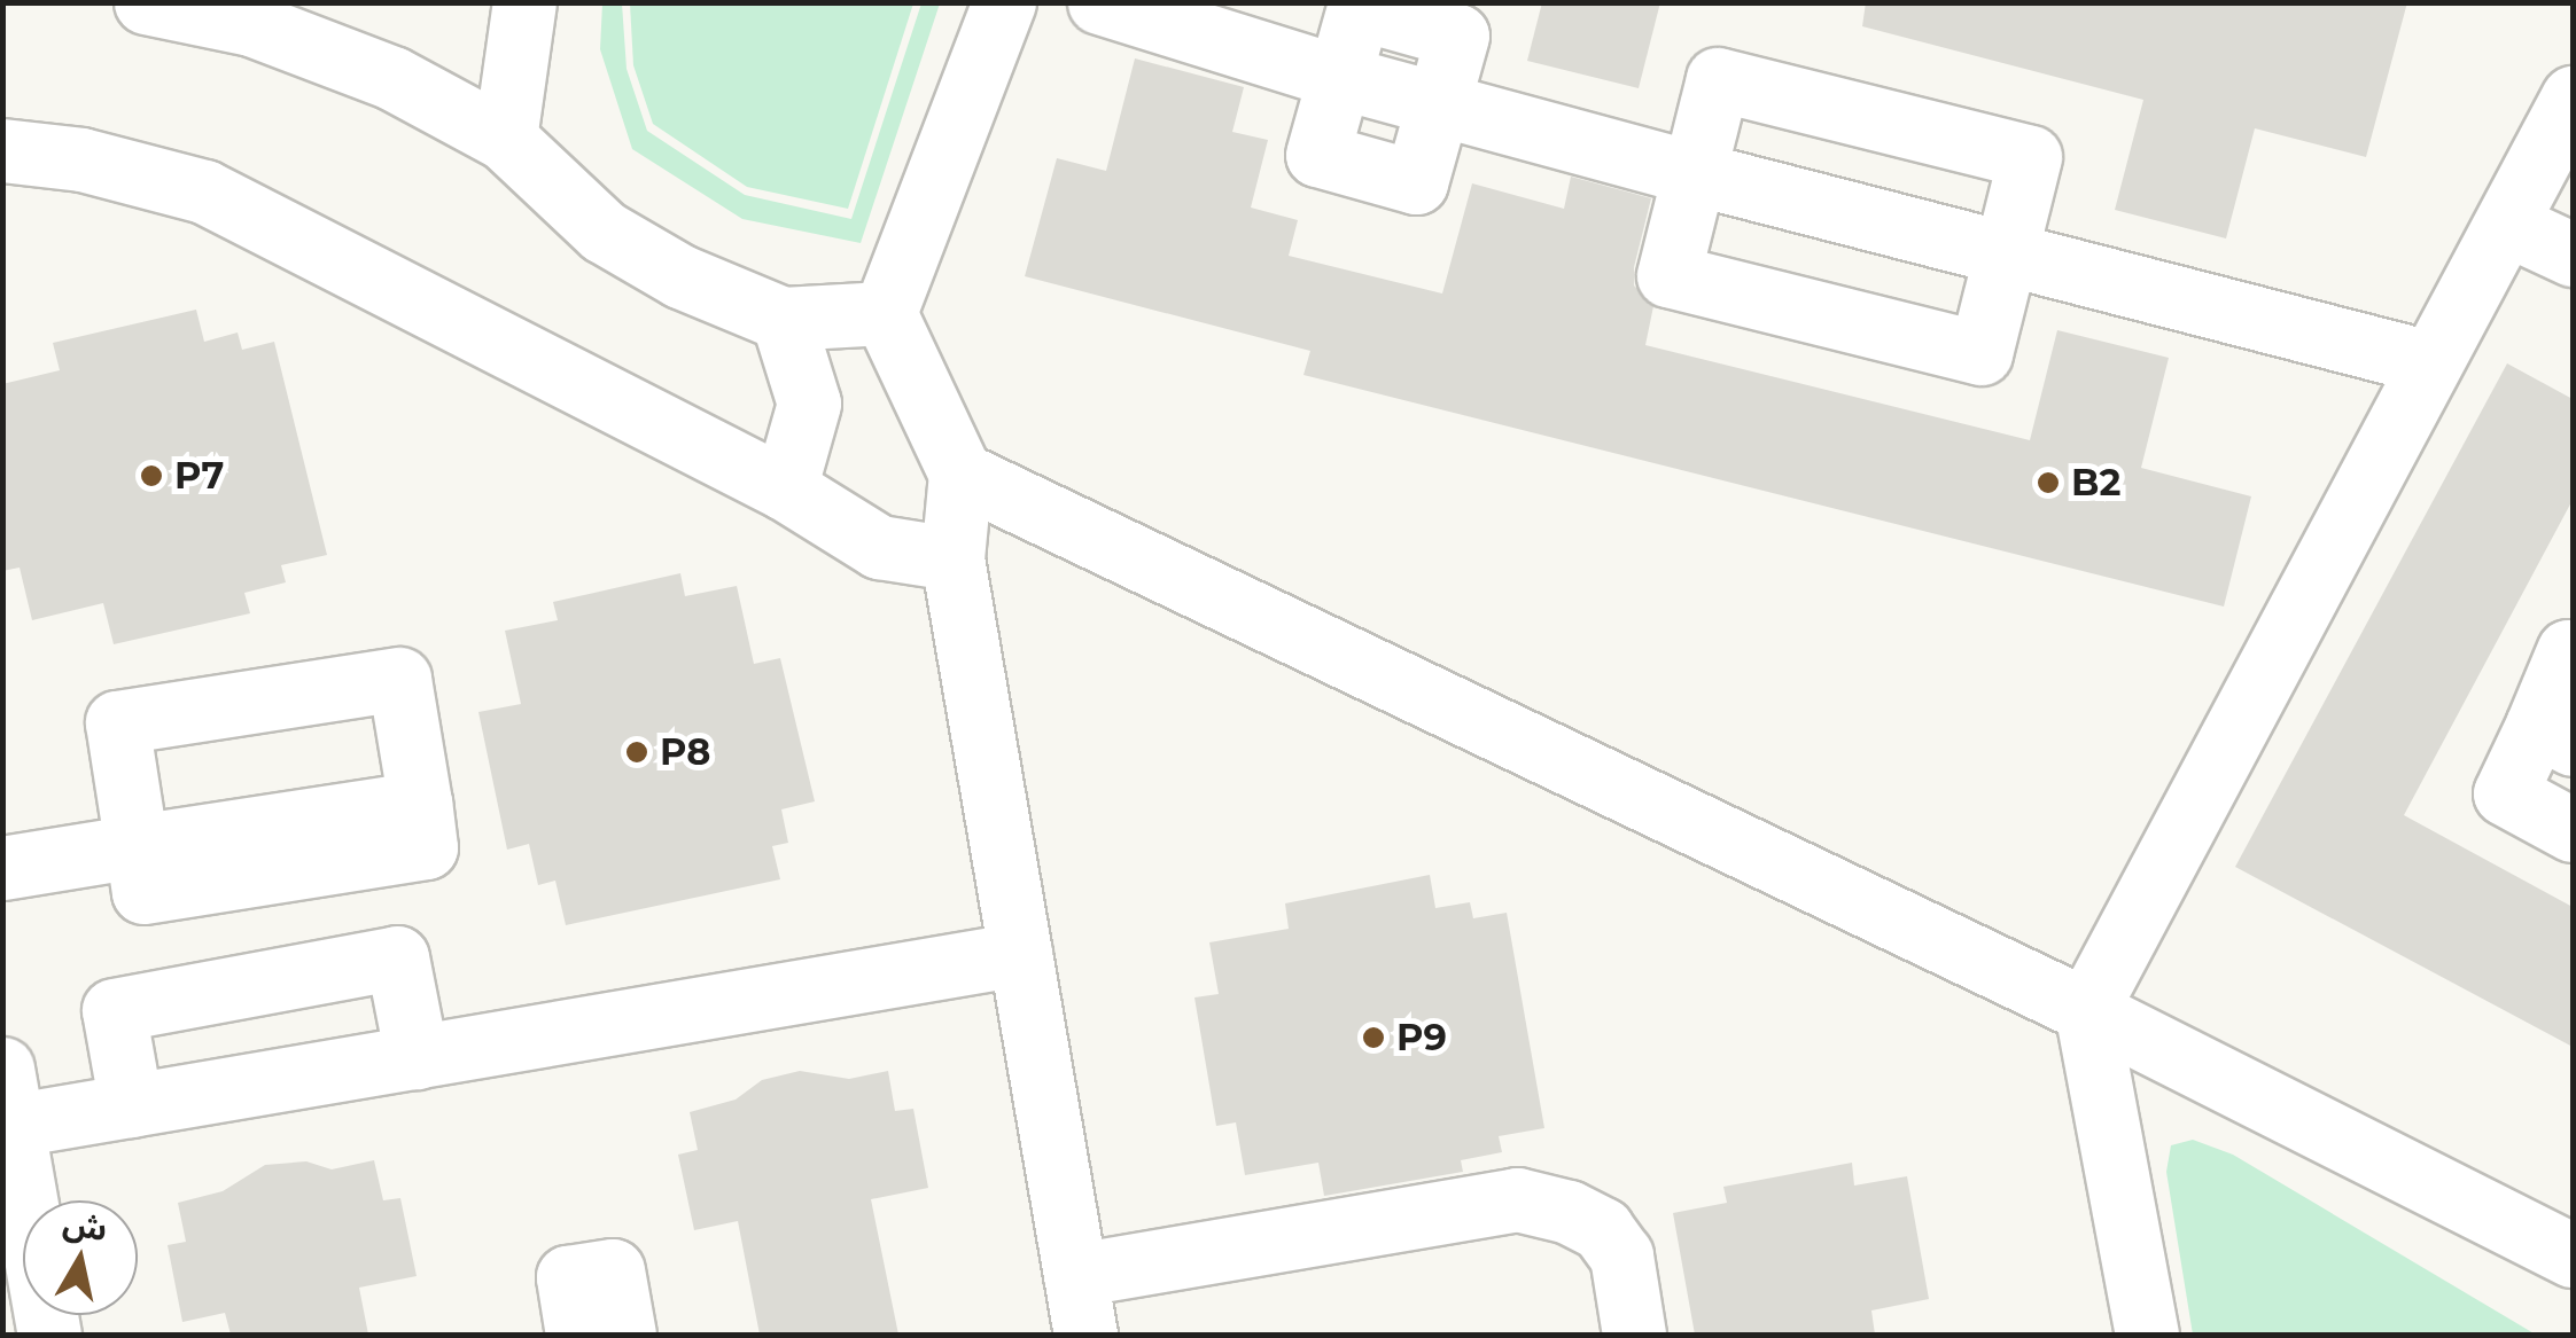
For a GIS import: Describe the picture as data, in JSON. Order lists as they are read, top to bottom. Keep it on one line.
{"places":["P7","B2","P8","P9"],"north":"top"}
